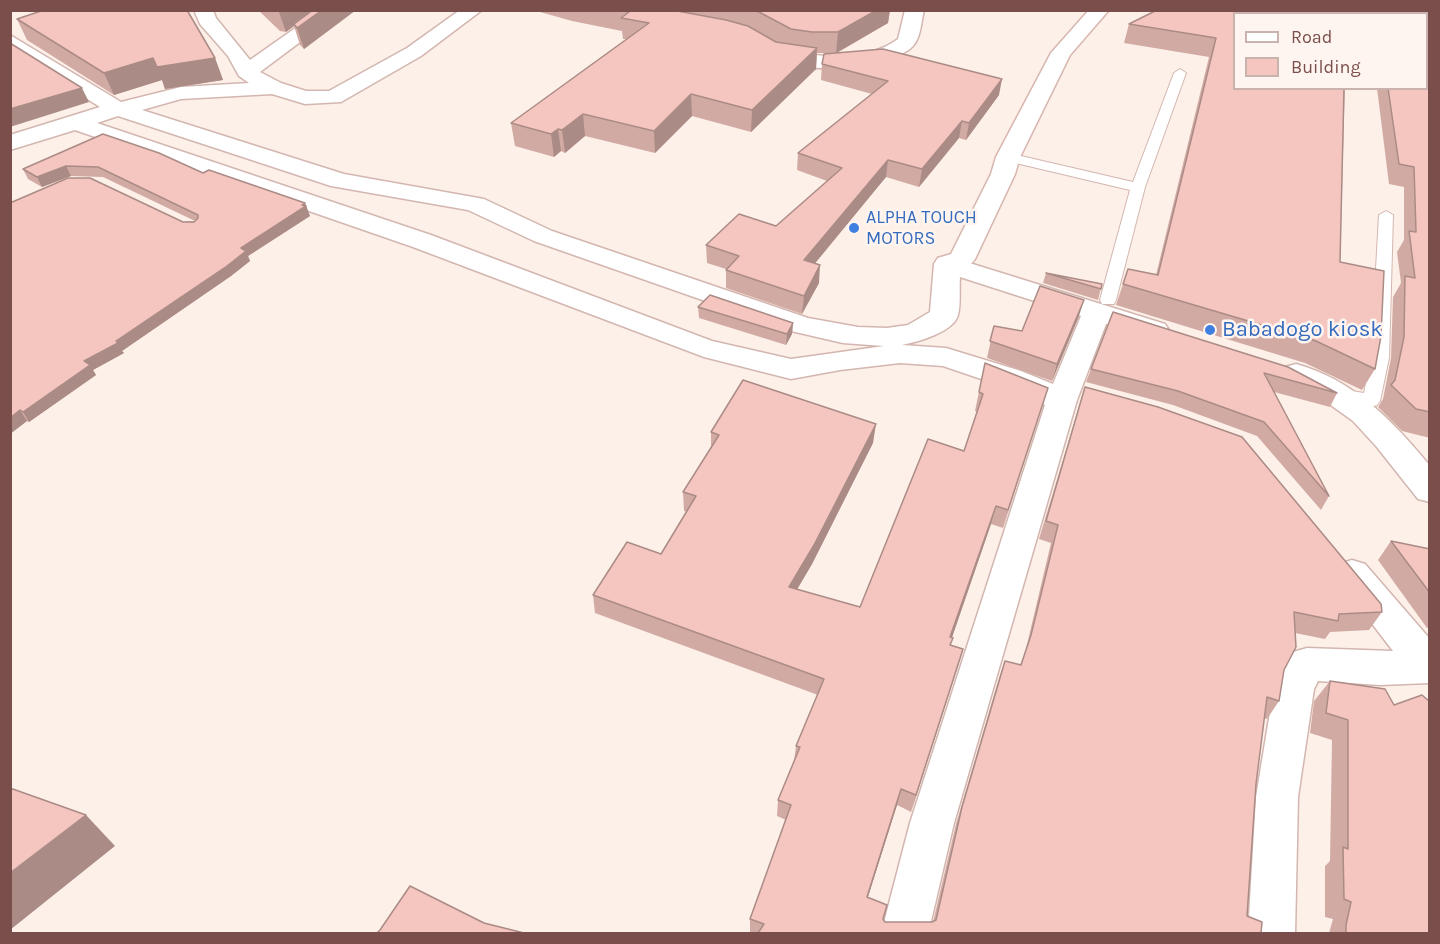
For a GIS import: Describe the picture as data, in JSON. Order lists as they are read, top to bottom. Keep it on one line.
{"places":["ALPHA TOUCH MOTORS","Babadogo kiosk"],"legend":["Road","Building"]}
